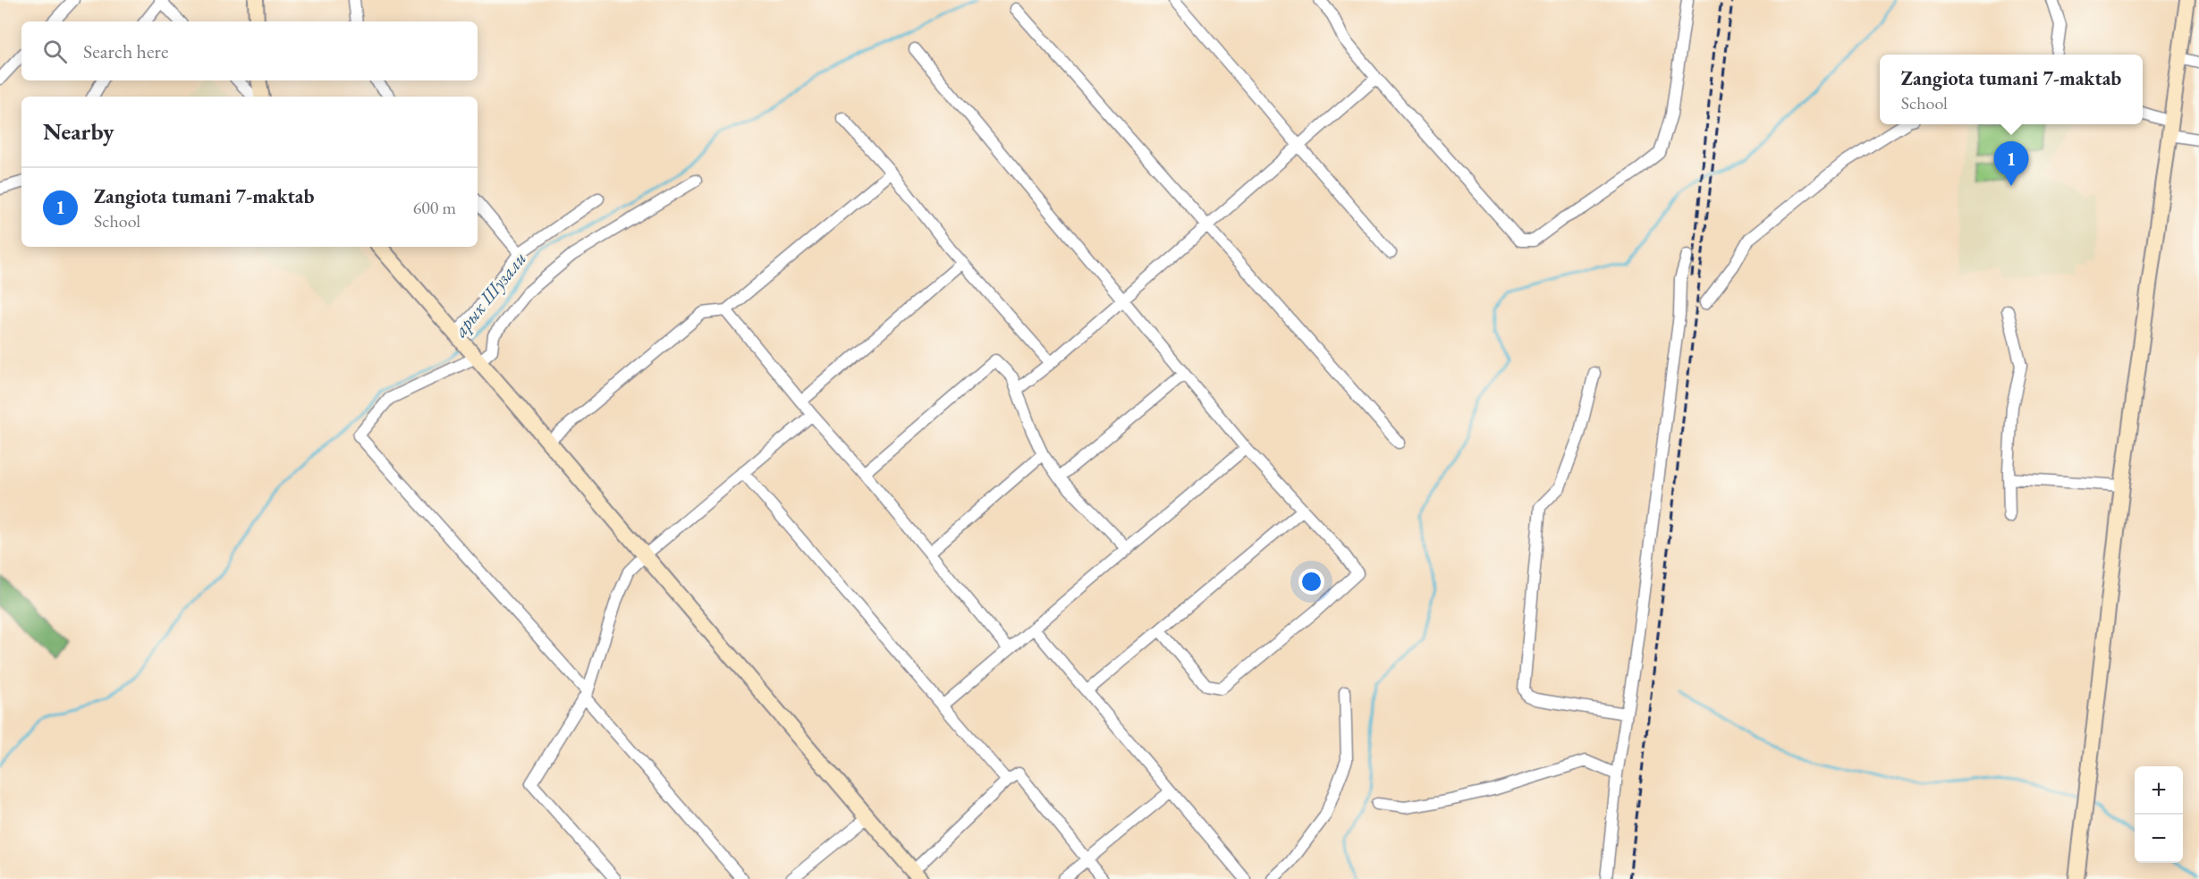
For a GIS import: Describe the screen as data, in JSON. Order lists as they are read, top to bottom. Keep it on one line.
{"water":["арык Шузали"],"page":{"search":"Search here","popup":["Zangiota tumani 7-maktab","School"],"heading":"Nearby","pins":"1","list":[{"mark":"1","name":"Zangiota tumani 7-maktab","note":"School","value":"600 m"}],"map_buttons":["+","−"]}}
